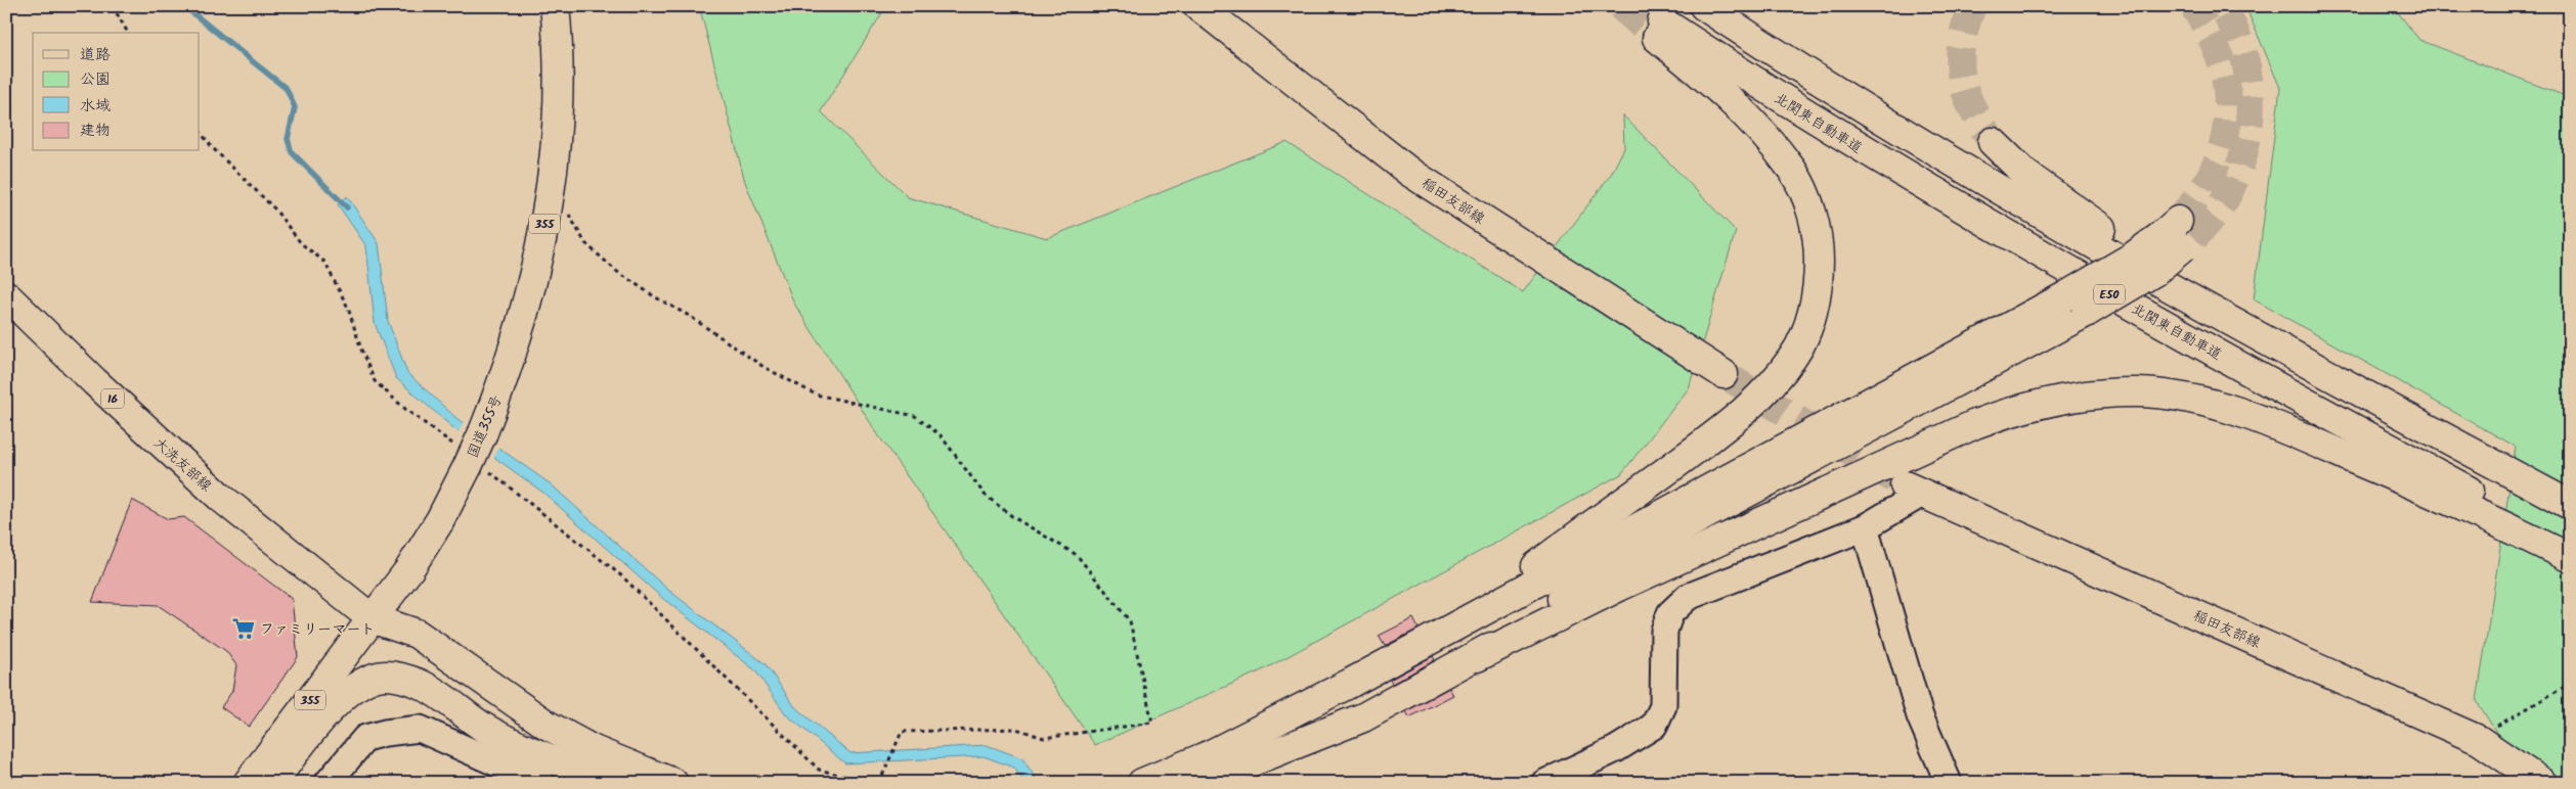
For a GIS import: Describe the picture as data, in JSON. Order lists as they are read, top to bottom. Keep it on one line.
{"streets":{"main road":["北関東自動車道","稲田友部線","355","E50","16","国道355号","大洗友部線"]},"crossings":[["国道355号","大洗友部線"]],"places":{"supermarket":["ファミリーマート"]},"legend":["道路","公園","水域","建物"]}
